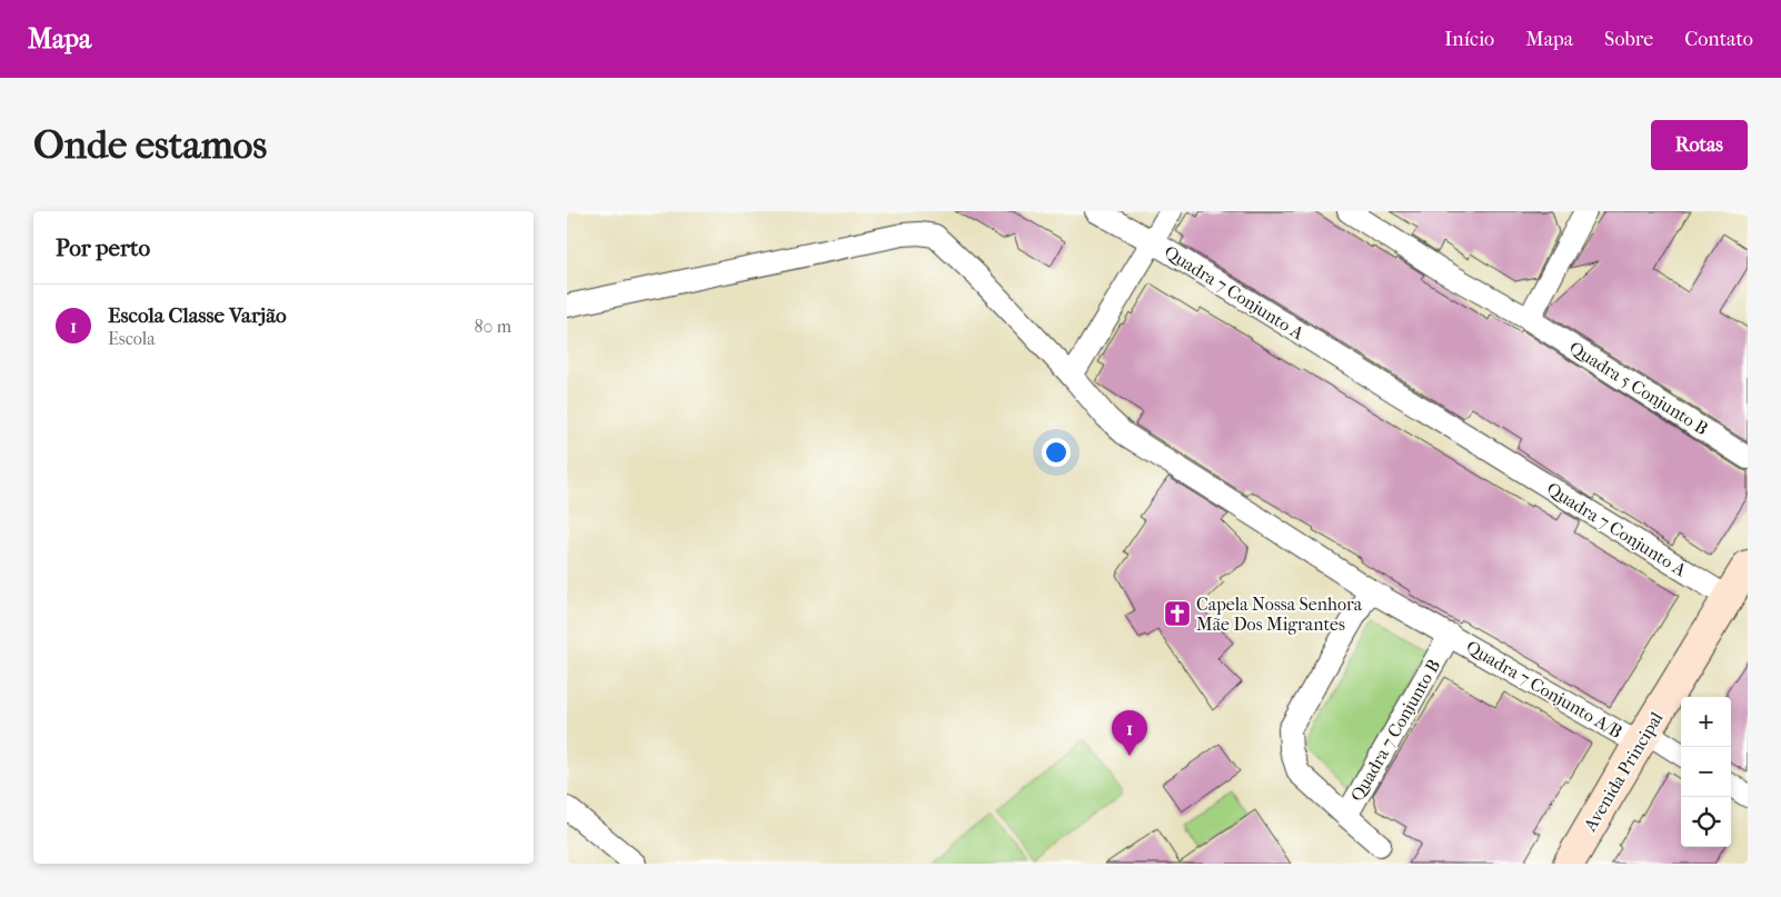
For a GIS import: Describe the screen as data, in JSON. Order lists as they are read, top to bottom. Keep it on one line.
{"streets":{"street":["Quadra 7 Conjunto A","Quadra 5 Conjunto B","Quadra 7 Conjunto A/B","Quadra 7 Conjunto B","Avenida Principal"]},"crossings":[["Quadra 7 Conjunto A","Avenida Principal"],["Quadra 7 Conjunto A/B","Quadra 7 Conjunto B"],["Quadra 7 Conjunto A/B","Avenida Principal"]],"places":{"church":["Capela Nossa Senhora Mãe Dos Migrantes"]},"page":{"header":"Mapa","nav":["Início","Mapa","Sobre","Contato"],"buttons":"Rotas","title":"Onde estamos","heading":"Por perto","list":[{"mark":"1","name":"Escola Classe Varjão","note":"Escola","value":"80 m"}],"map_buttons":["+","−"],"pins":"1"}}
